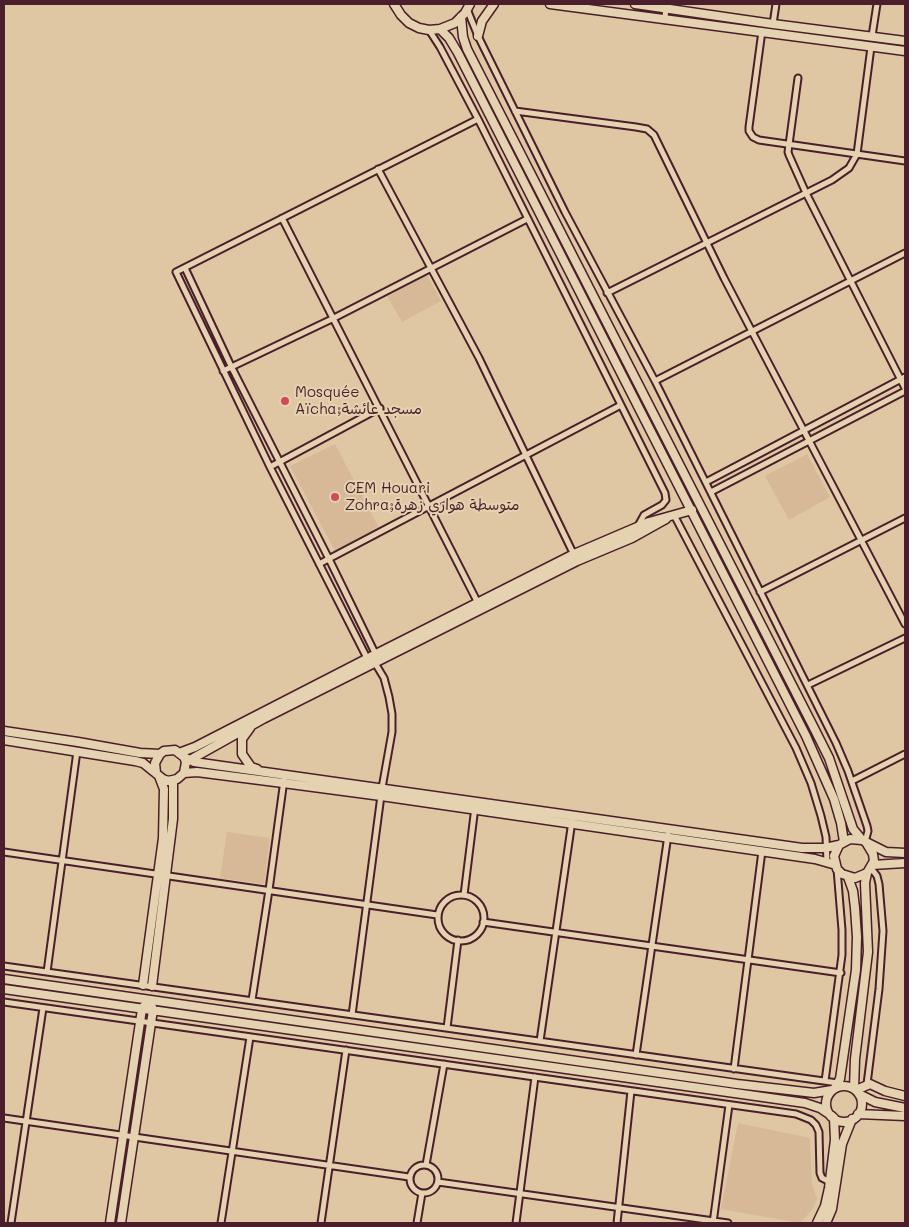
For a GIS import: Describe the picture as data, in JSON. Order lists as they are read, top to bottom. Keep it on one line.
{"places":["Mosquée Aïcha;مسجد عائشة","CEM Houari Zohra;متوسطة هواري زهرة"]}
